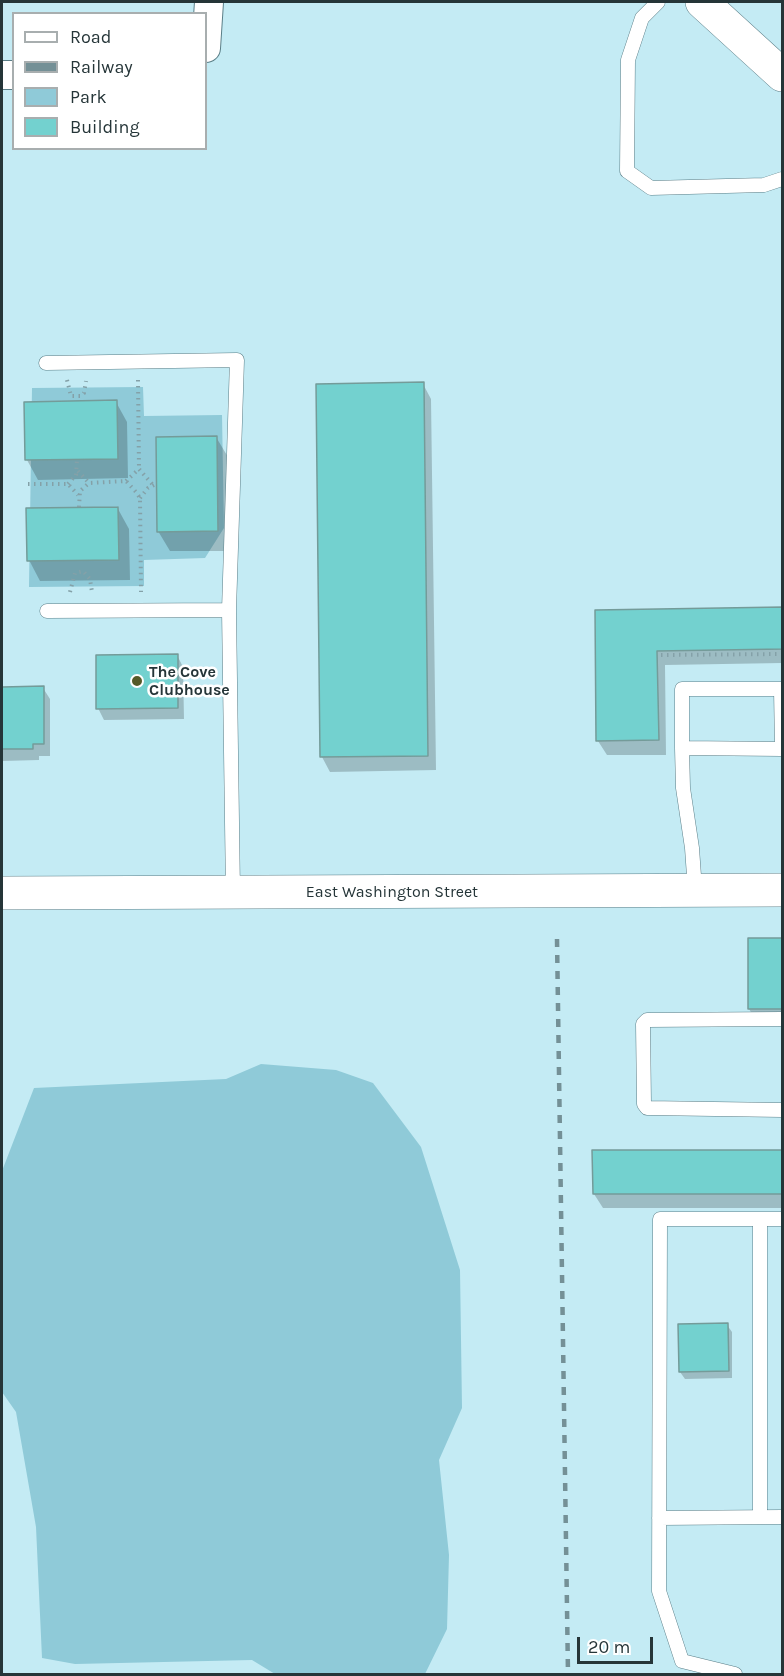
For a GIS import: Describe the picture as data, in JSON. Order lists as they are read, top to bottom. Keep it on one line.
{"streets":{"main road":["East Washington Street"]},"places":["The Cove Clubhouse"],"legend":["Road","Railway","Park","Building"],"scale_bar":"20 m"}
